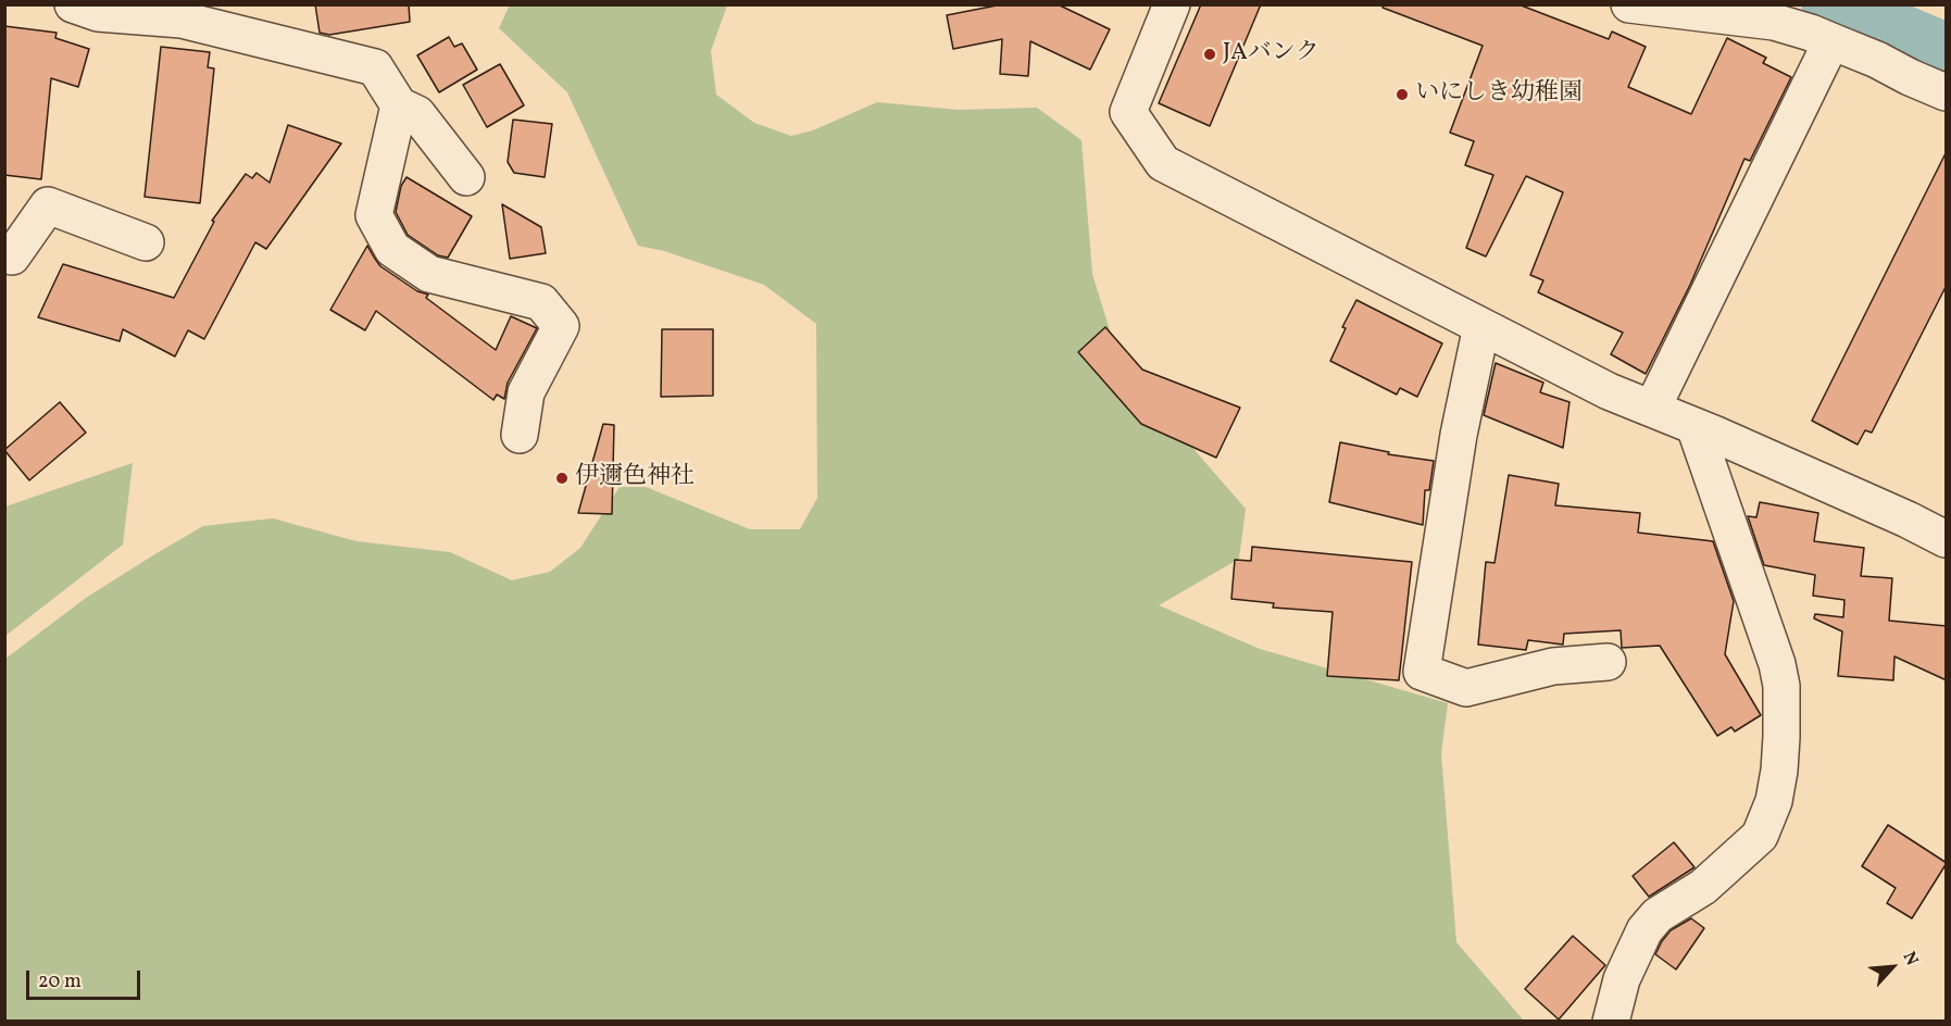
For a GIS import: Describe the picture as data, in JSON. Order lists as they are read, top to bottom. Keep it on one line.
{"places":["JAバンク","いにしき幼稚園","伊邇色神社"],"scale_bar":"20 m","north":"top right"}
